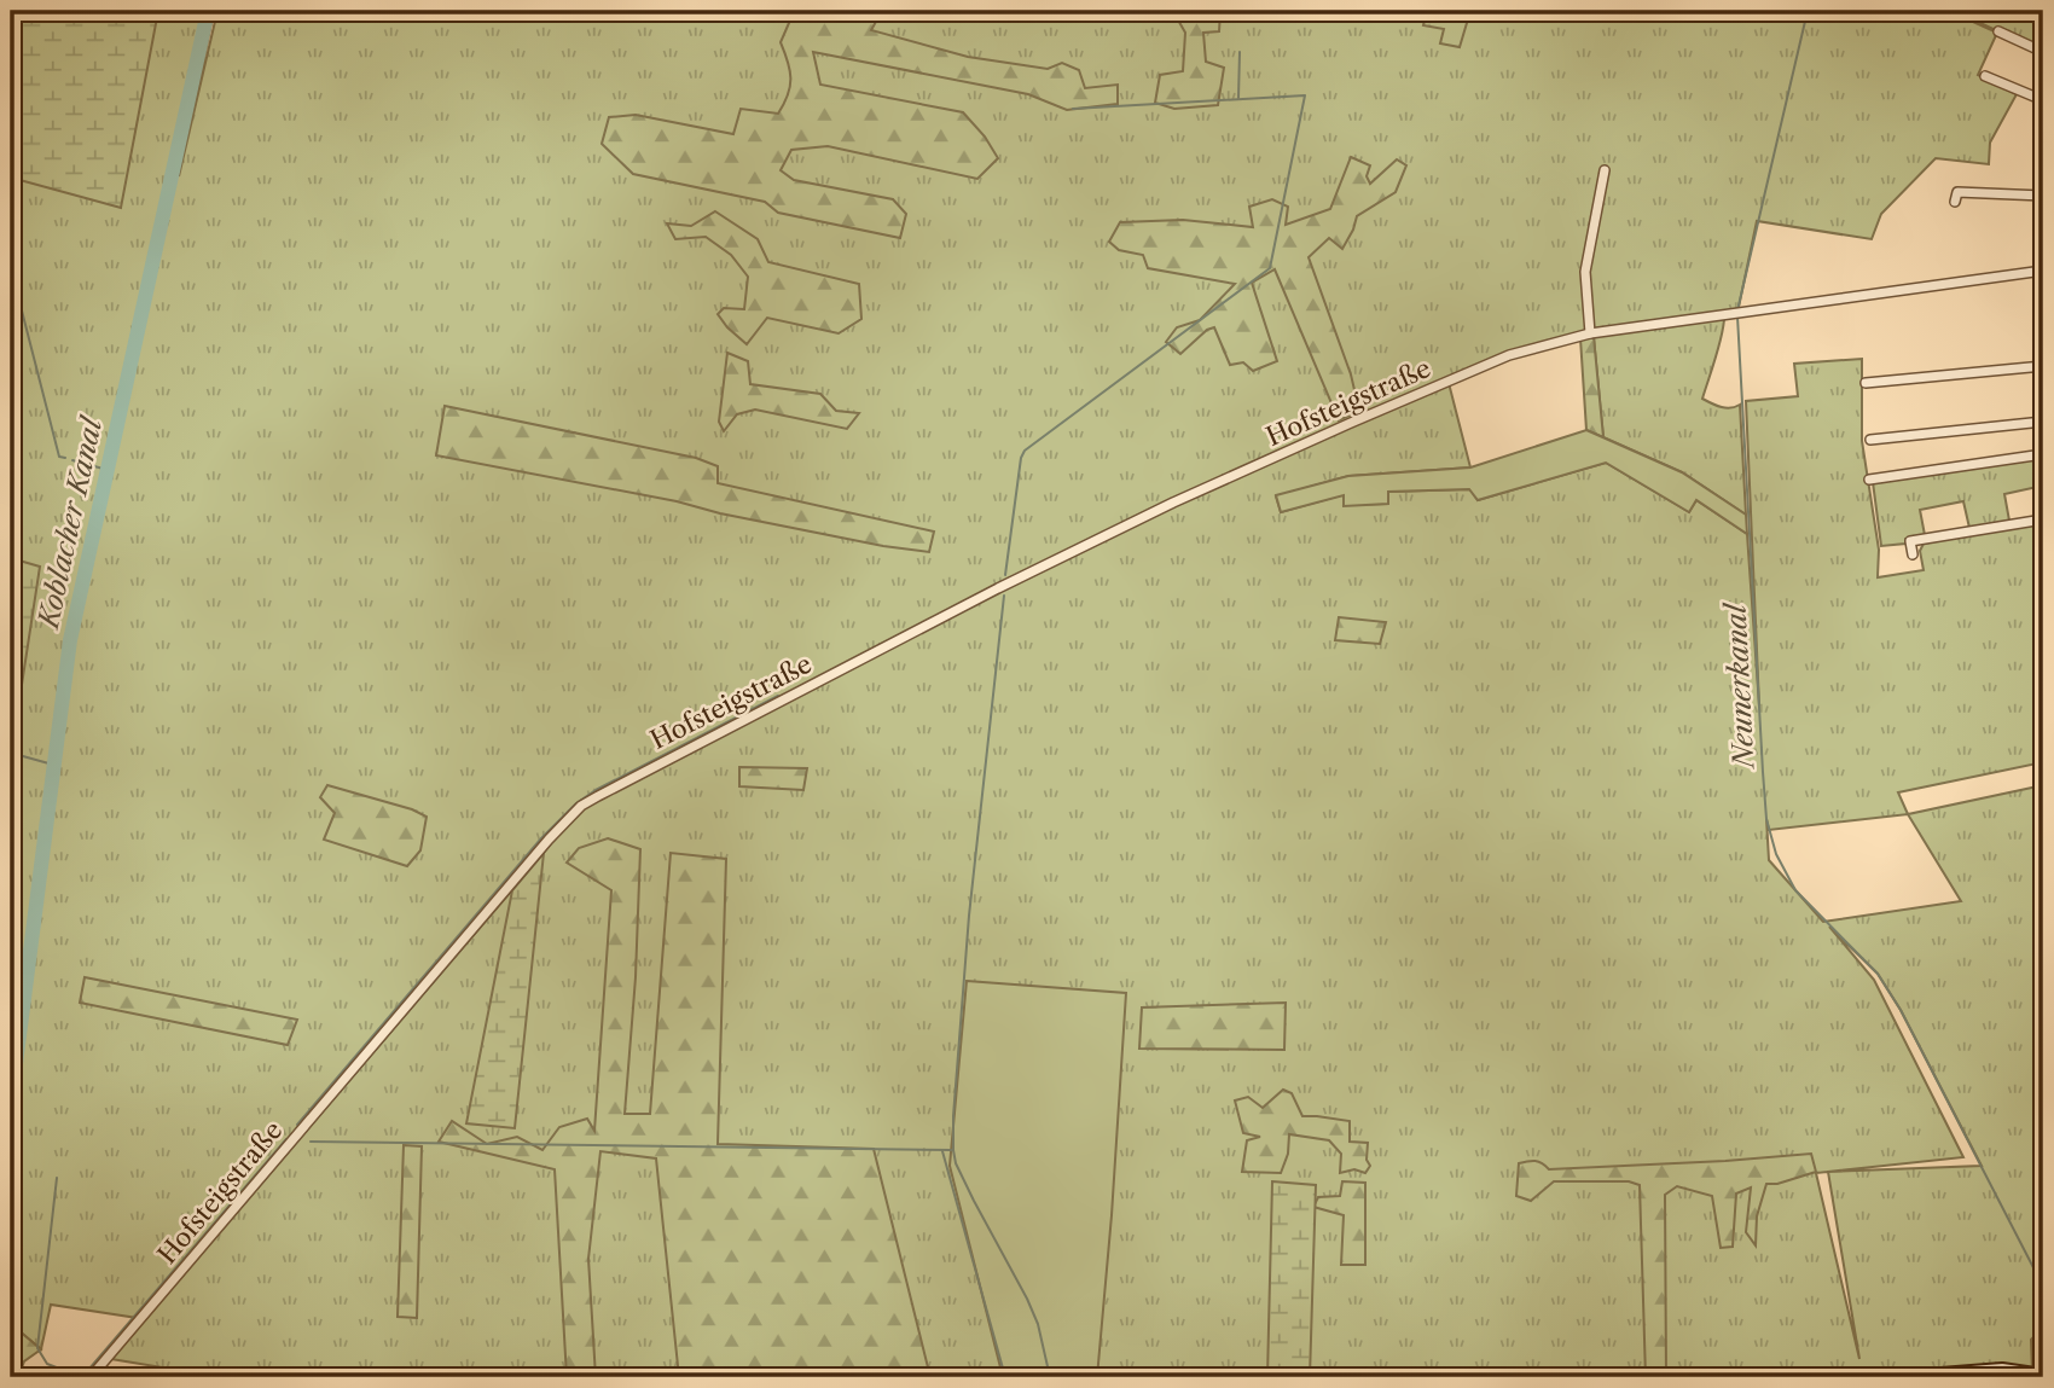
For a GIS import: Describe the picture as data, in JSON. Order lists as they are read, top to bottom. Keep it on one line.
{"streets":{"street":["Hofsteigstraße"]},"water":["Koblacher Kanal","Neunerkanal"]}
